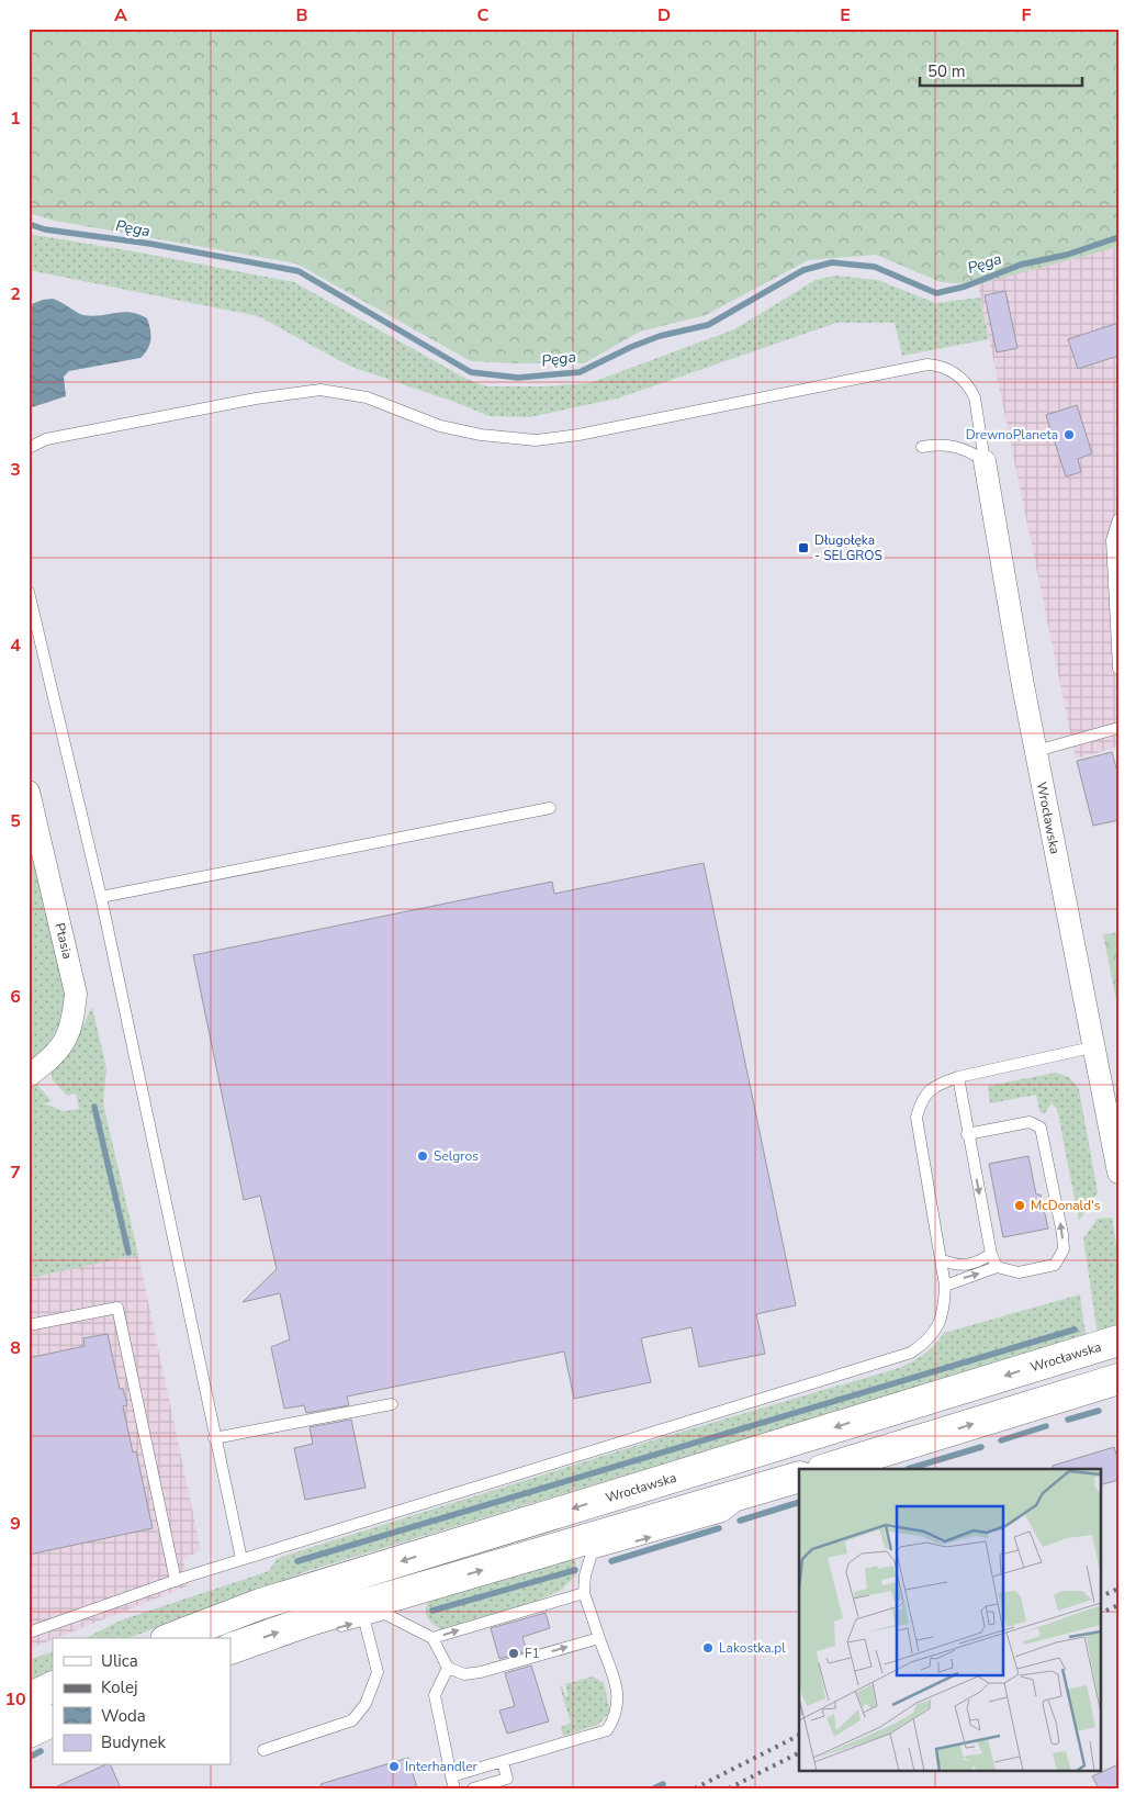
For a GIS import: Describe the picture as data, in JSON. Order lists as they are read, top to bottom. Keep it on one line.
{"streets":{"main road":["Wrocławska"],"street":["Ptasia"]},"one_way":["Wrocławska"],"water":["Pęga"],"places":{"other":["DrewnoPlaneta","Selgros","McDonald's","Lakostka.pl","F1","Interhandler"],"transit":["Długołęka - SELGROS"]},"legend":["Ulica","Kolej","Woda","Budynek"],"scale_bar":"50 m","grid":{"columns":["A","B","C","D","E","F"],"rows":["1","2","3","4","5","6","7","8","9","10"]}}
